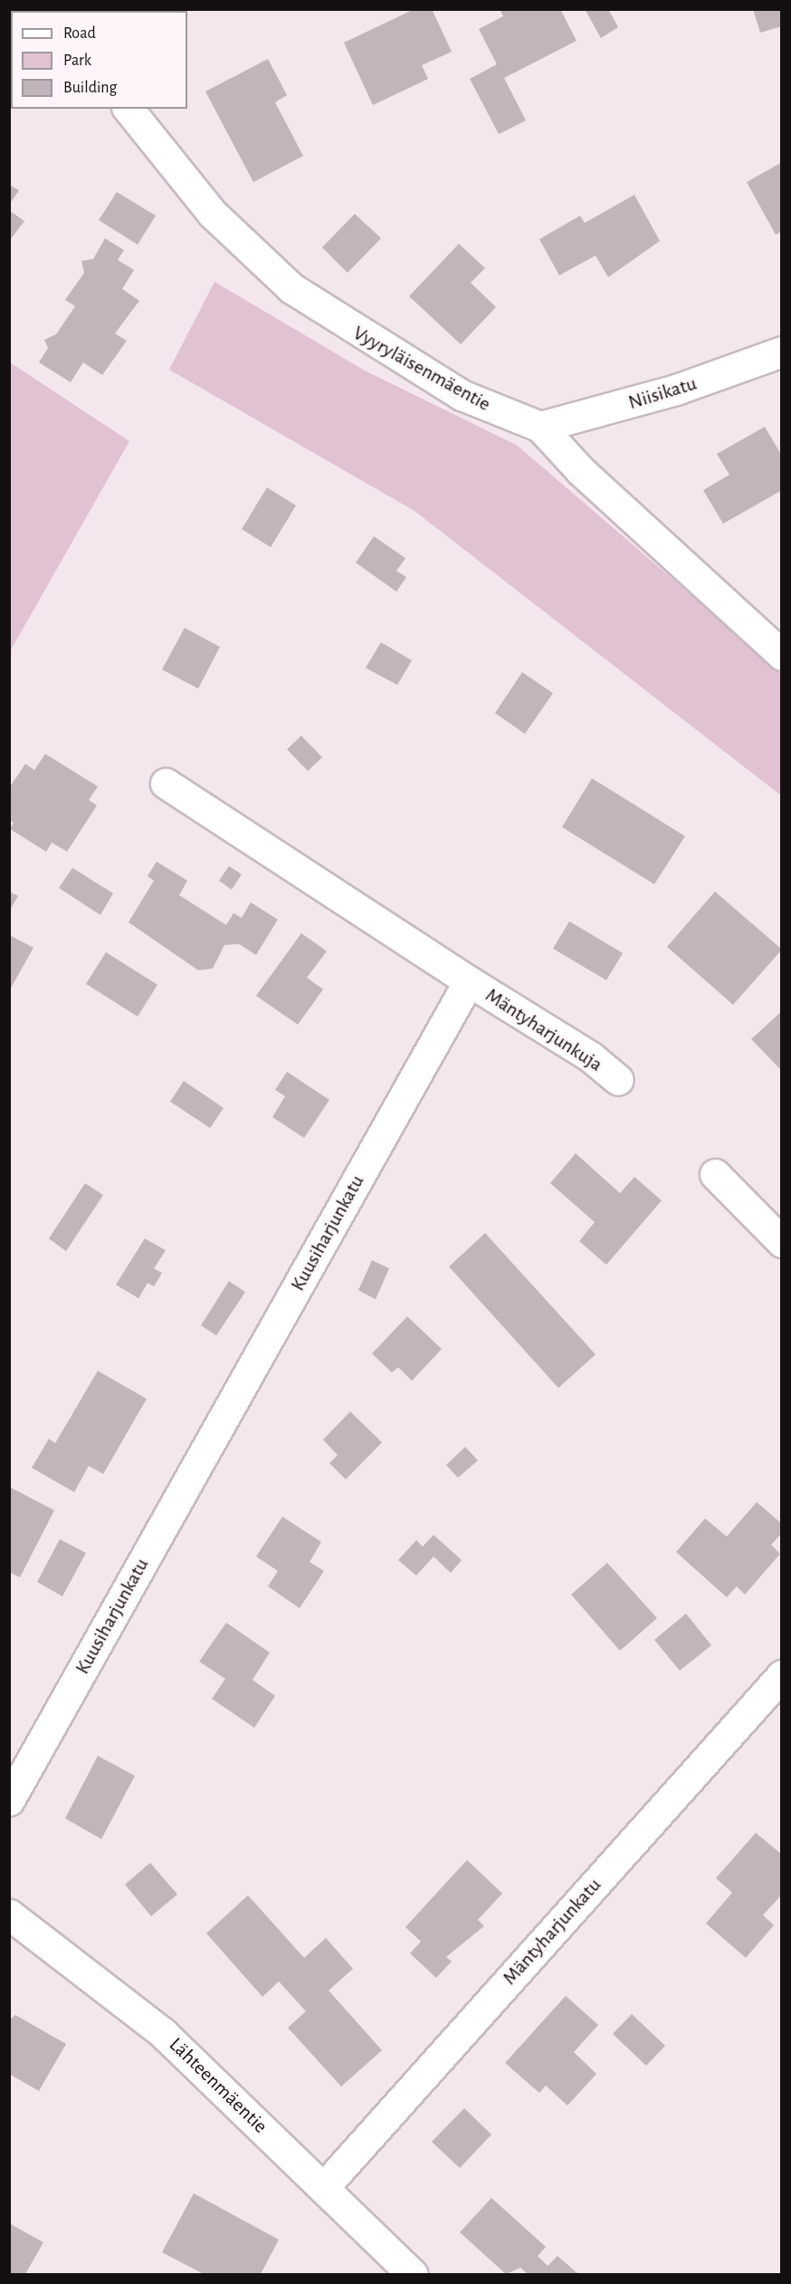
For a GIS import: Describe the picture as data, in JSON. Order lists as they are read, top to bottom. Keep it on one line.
{"streets":{"street":["Vyyryläisenmäentie","Niisikatu","Mäntyharjunkuja","Kuusiharjunkatu","Mäntyharjunkatu","Lähteenmäentie"]},"crossings":[["Vyyryläisenmäentie","Niisikatu"],["Mäntyharjunkuja","Kuusiharjunkatu"],["Mäntyharjunkatu","Lähteenmäentie"]],"legend":["Road","Park","Building"]}
